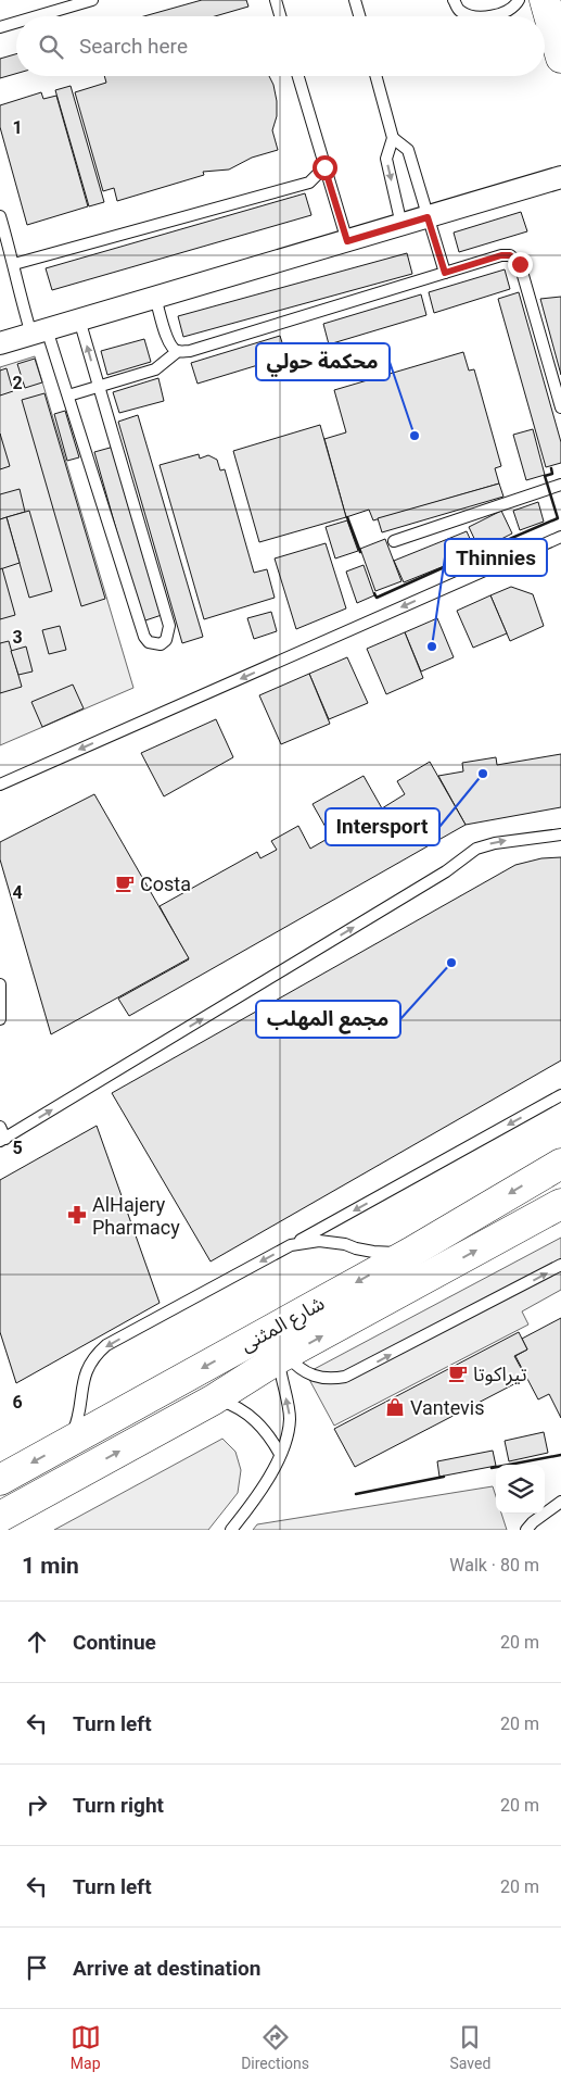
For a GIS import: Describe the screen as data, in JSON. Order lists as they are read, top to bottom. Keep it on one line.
{"streets":{"street":["شارع المثنى"]},"places":{"other":["محكمة حولي","Thinnies","Intersport","مجمع المهلب"],"cafe":["Costa","تيراكوتا"],"pharmacy":["AlHajery Pharmacy"],"shop":["Vantevis"]},"page":{"search":"Search here","heading":["1 min","Walk · 80 m"],"list":[["Continue","20 m"],["Turn left","20 m"],["Turn right","20 m"],["Turn left","20 m"],"Arrive at destination"],"nav":["Map","Directions","Saved"]},"grid":{"rows":["1","2","3","4","5","6"]}}
